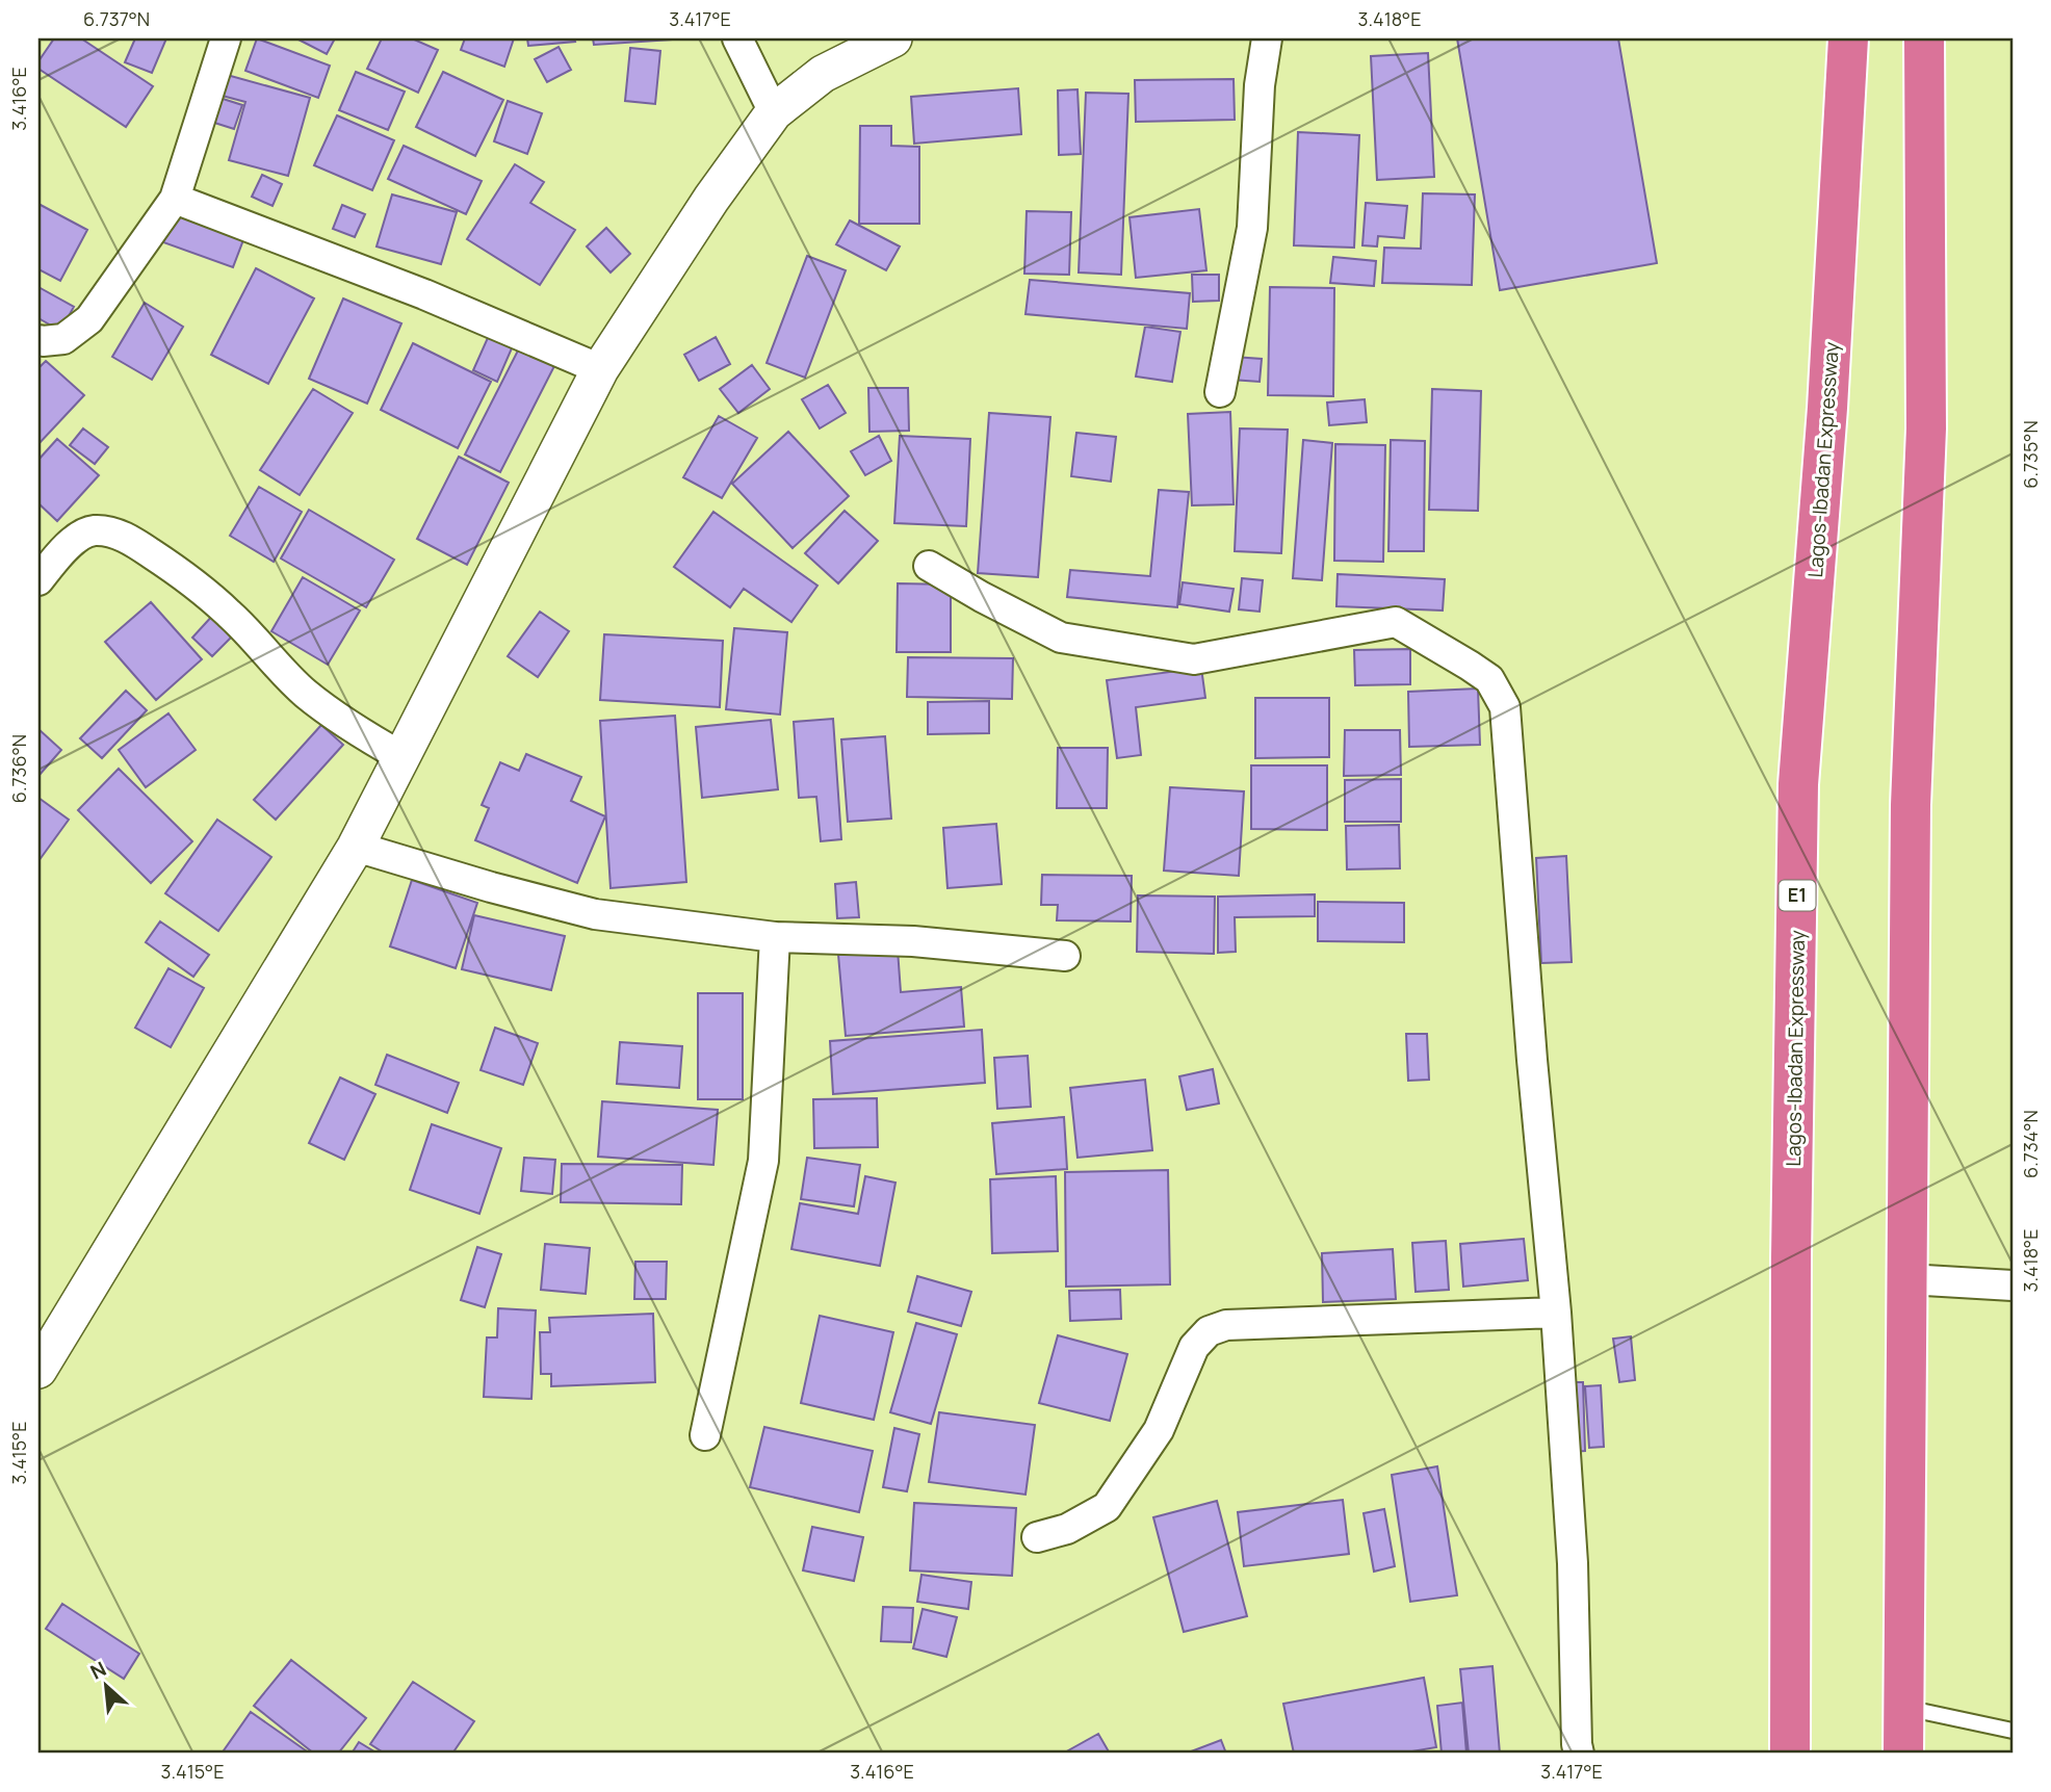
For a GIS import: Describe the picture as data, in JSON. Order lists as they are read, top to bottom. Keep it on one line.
{"streets":{"highway":["Lagos-Ibadan Expressway","E1"]},"north":"top left","coordinates":["6.737°N","3.417°E","3.418°E","3.416°E","6.735°N","6.736°N","6.734°N","3.415°E"]}
